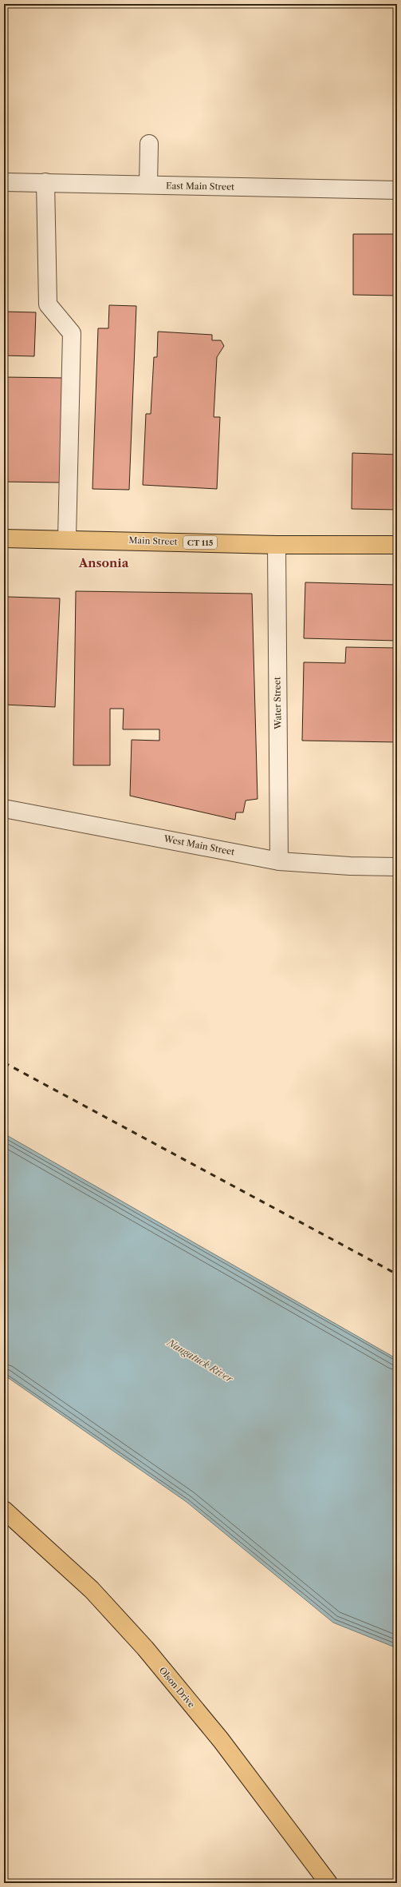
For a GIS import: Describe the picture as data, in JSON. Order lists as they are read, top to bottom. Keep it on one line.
{"streets":{"main road":["Main Street","CT 115","Olson Drive"],"street":["East Main Street","Water Street","West Main Street"]},"crossings":[["Main Street","Water Street"],["Water Street","West Main Street"]],"districts":["Ansonia"],"water":["Naugatuck River"]}
